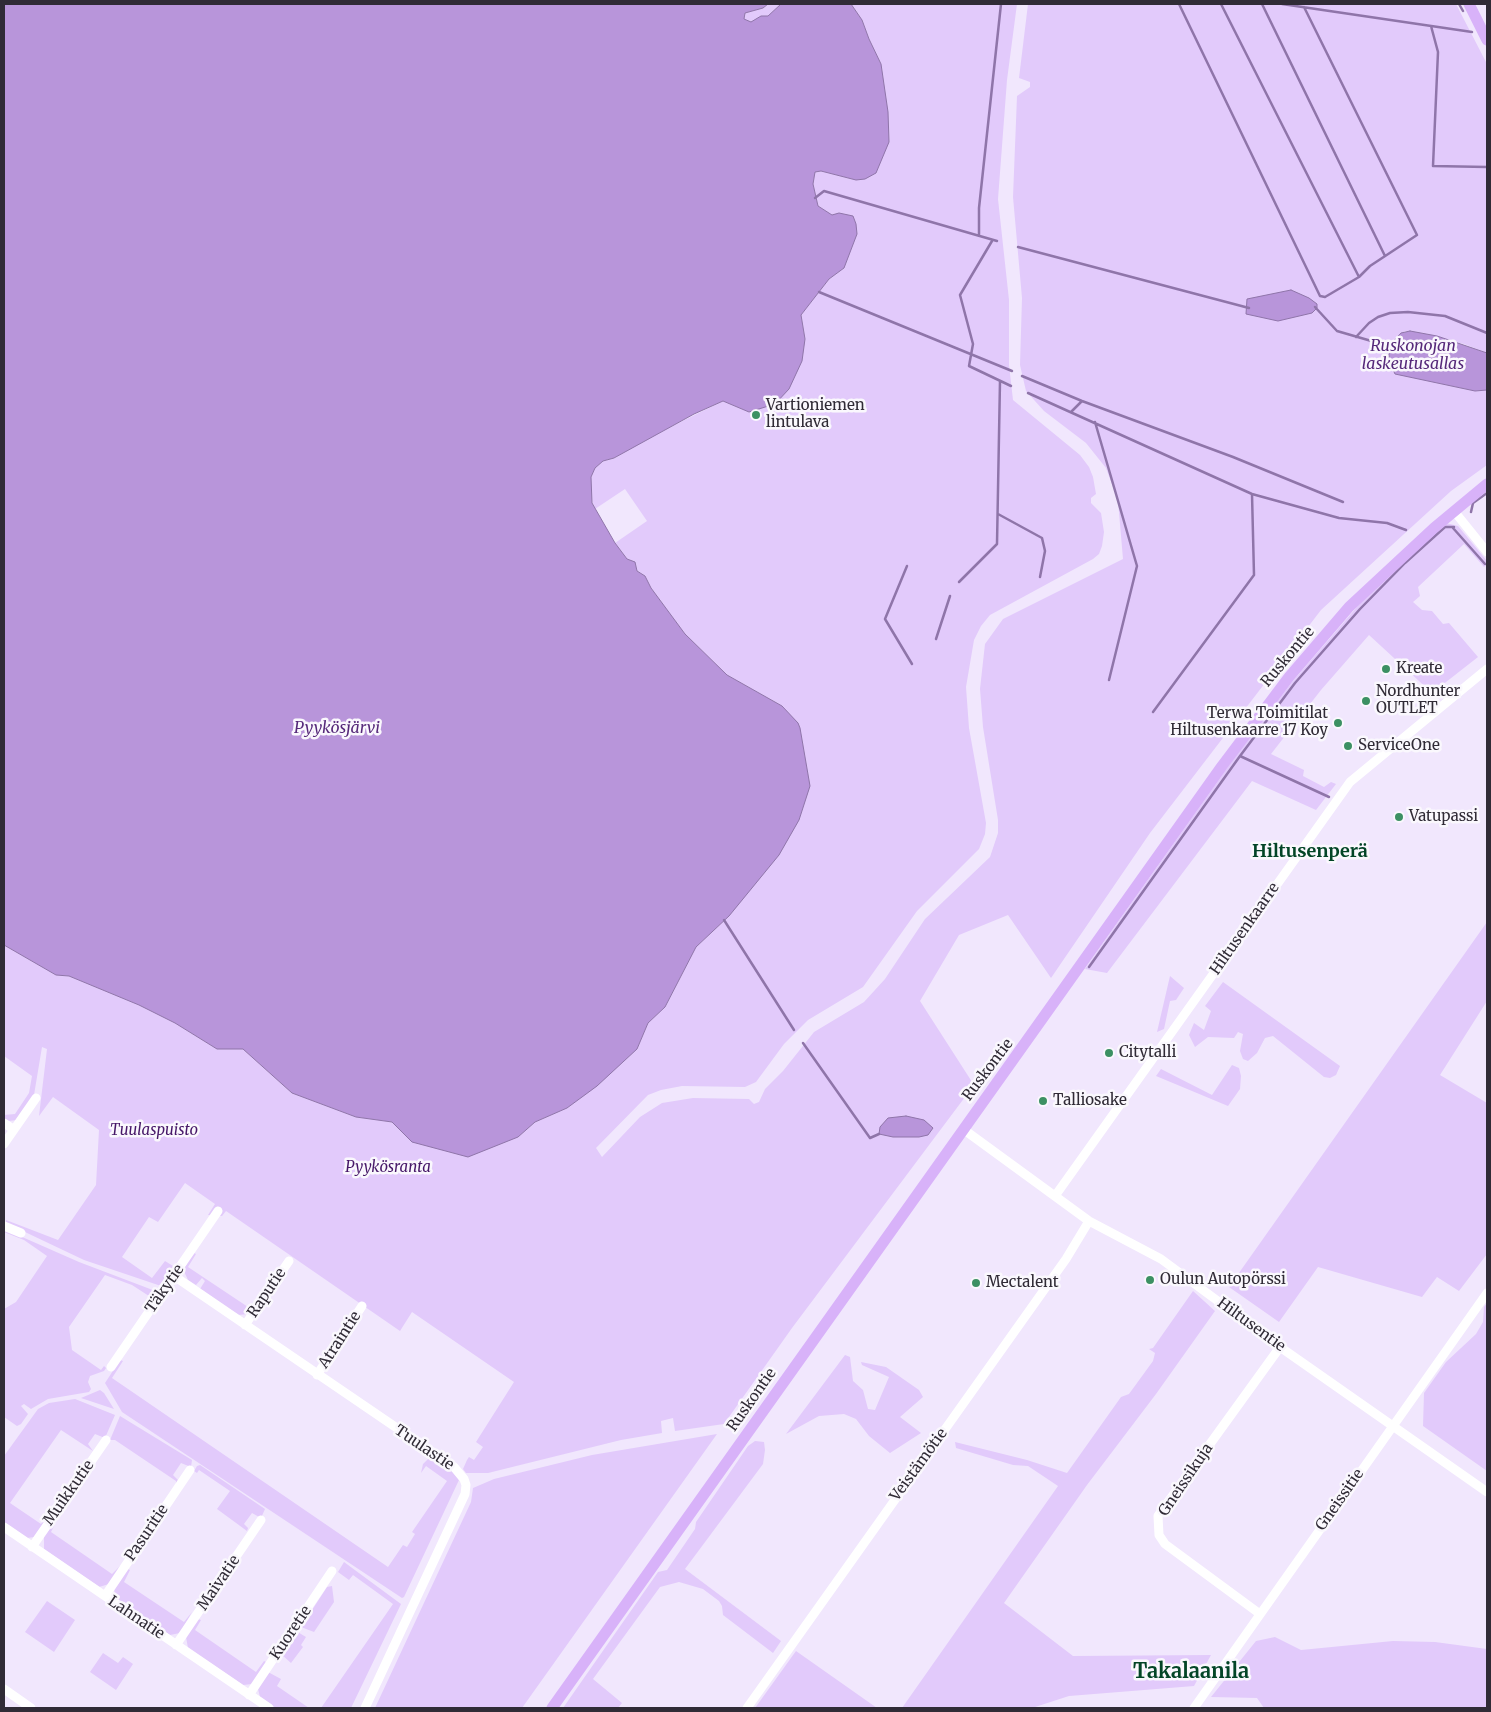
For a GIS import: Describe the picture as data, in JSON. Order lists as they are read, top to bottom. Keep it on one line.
{"streets":{"main road":["Ruskontie"],"street":["Hiltusenkaarre","Täkytie","Raputie","Hiltusentie","Atraintie","Tuulastie","Veistämötie","Gneissikuja","Muikkutie","Gneissitie","Pasuritie","Maivatie","Lahnatie","Kuoretie"]},"crossings":[["Ruskontie","Hiltusentie"],["Hiltusenkaarre","Hiltusentie"],["Täkytie","Tuulastie"],["Raputie","Tuulastie"],["Hiltusentie","Veistämötie"],["Hiltusentie","Gneissikuja"],["Hiltusentie","Gneissitie"],["Atraintie","Tuulastie"],["Gneissikuja","Gneissitie"],["Muikkutie","Lahnatie"],["Pasuritie","Lahnatie"],["Maivatie","Lahnatie"],["Lahnatie","Kuoretie"]],"districts":["Hiltusenperä","Takalaanila"],"water":["Ruskonojan laskeutusallas","Pyykösjärvi"],"parks":["Tuulaspuisto","Pyykösranta"],"places":["Vartioniemen lintulava","Kreate","Nordhunter OUTLET","Terwa Toimitilat Hiltusenkaarre 17 Koy","ServiceOne","Vatupassi","Citytalli","Talliosake","Oulun Autopörssi","Mectalent"]}
